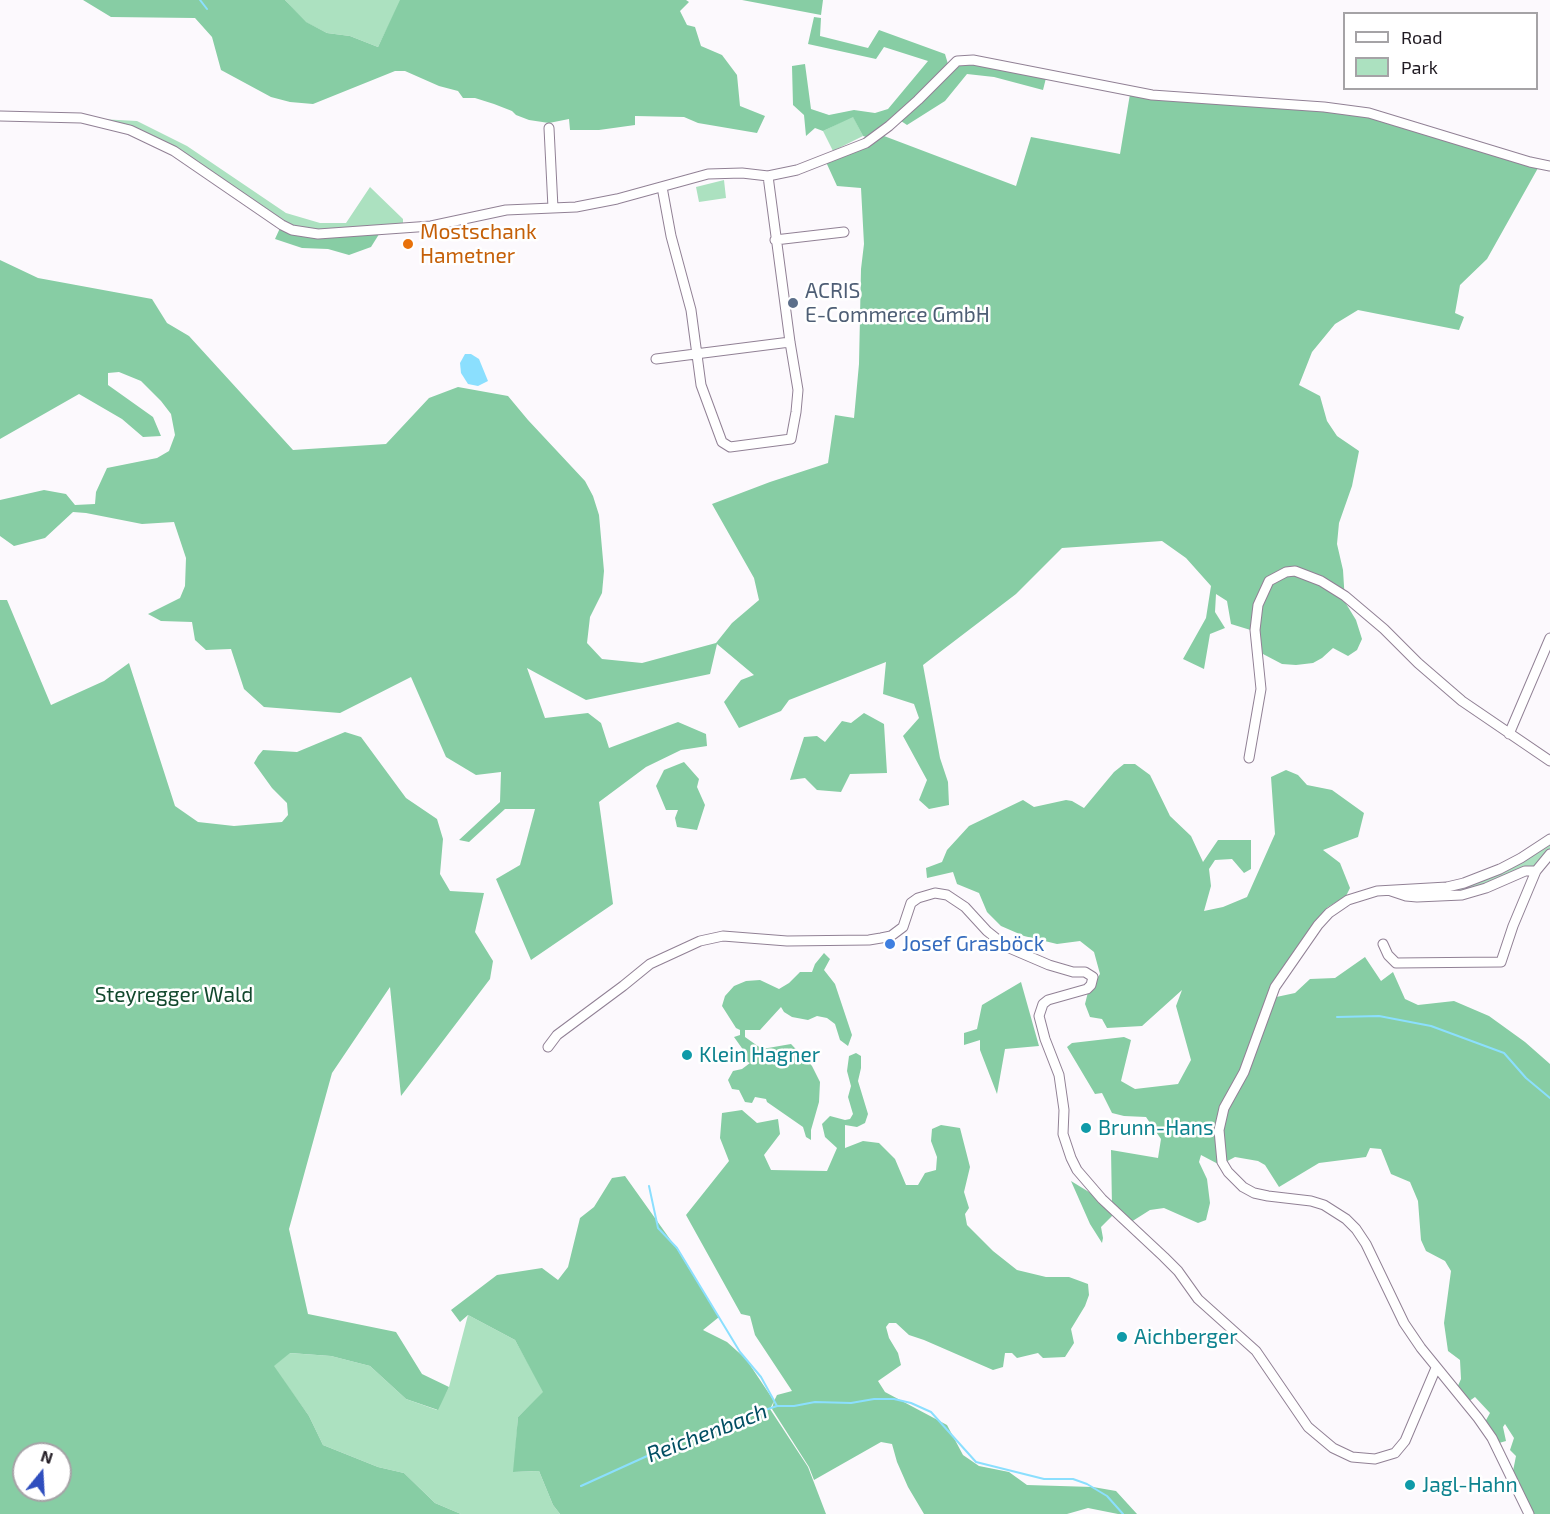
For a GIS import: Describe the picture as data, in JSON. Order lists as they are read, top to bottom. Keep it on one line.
{"water":["Reichenbach"],"parks":["Steyregger Wald"],"places":["Mostschank Hametner","ACRIS E-Commerce GmbH","Josef Grasböck","Klein Hagner","Brunn-Hans","Aichberger","Jagl-Hahn"],"legend":["Road","Park"],"north":"top"}
